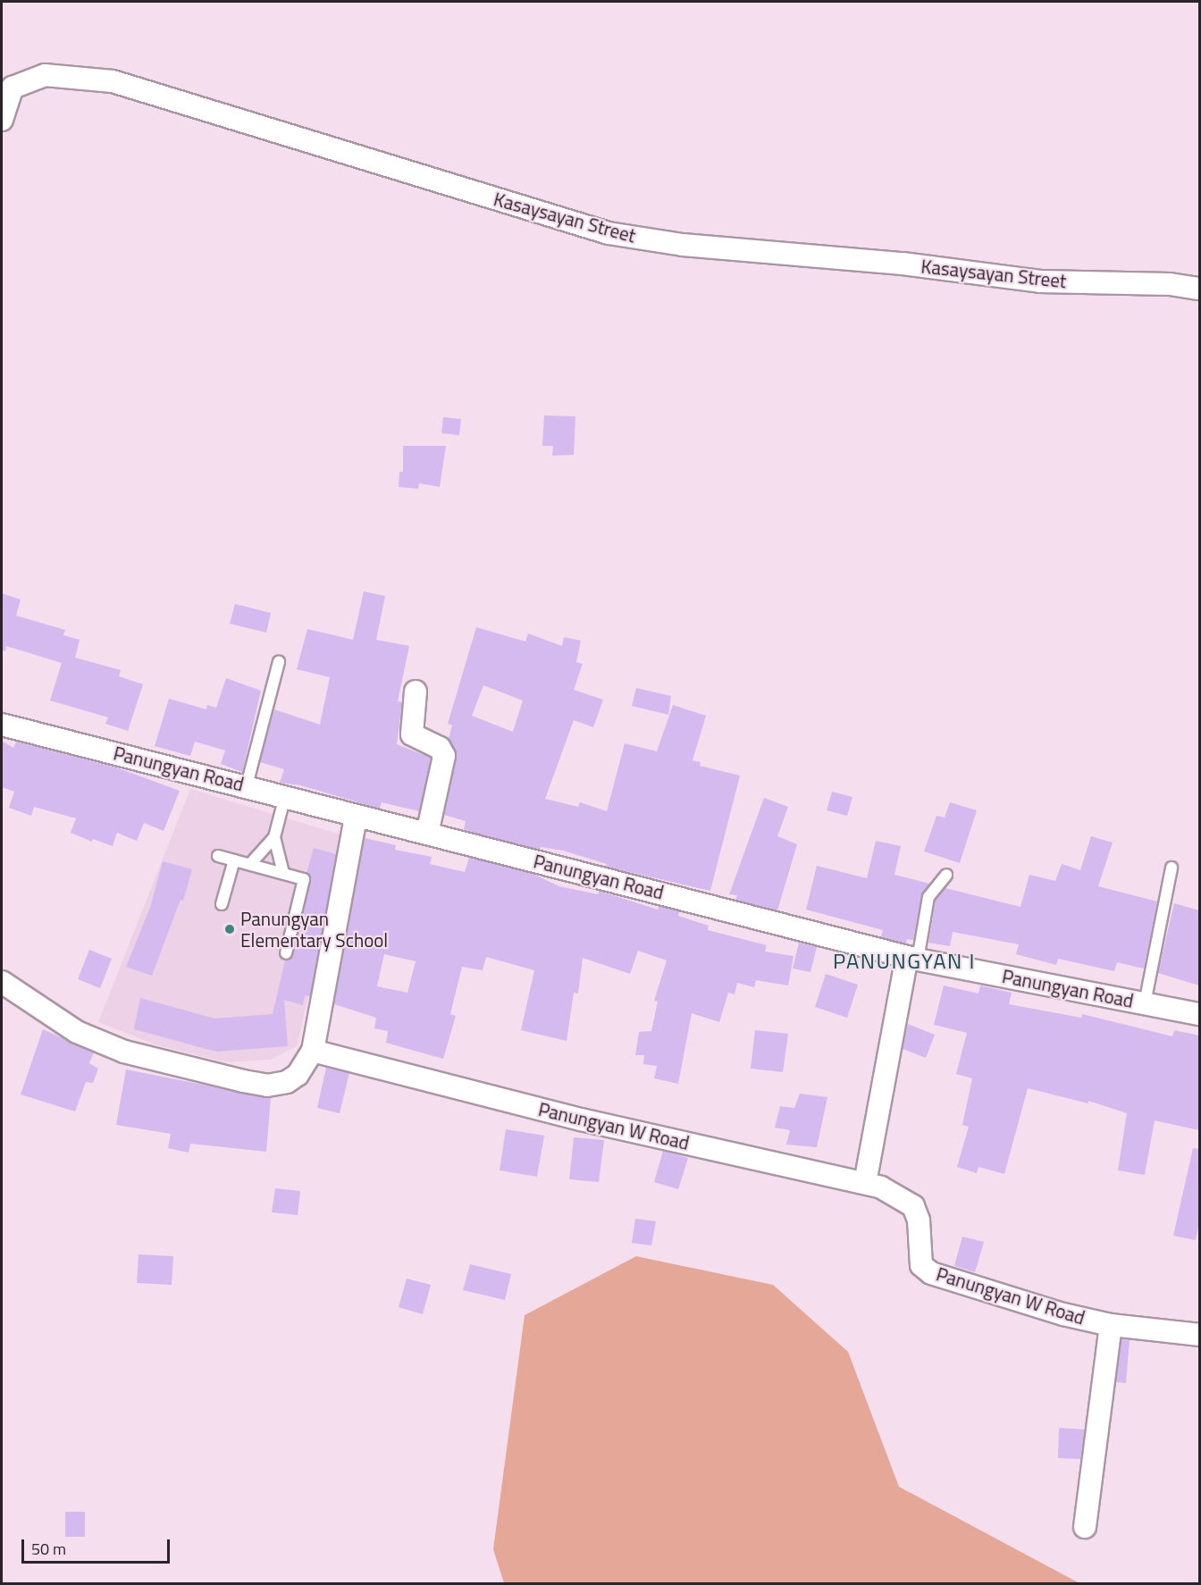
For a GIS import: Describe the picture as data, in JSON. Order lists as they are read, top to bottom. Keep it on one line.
{"streets":{"street":["Kasaysayan Street","Panungyan Road","Panungyan W Road"]},"districts":["PANUNGYAN I"],"places":["Panungyan Elementary School"],"scale_bar":"50 m"}
